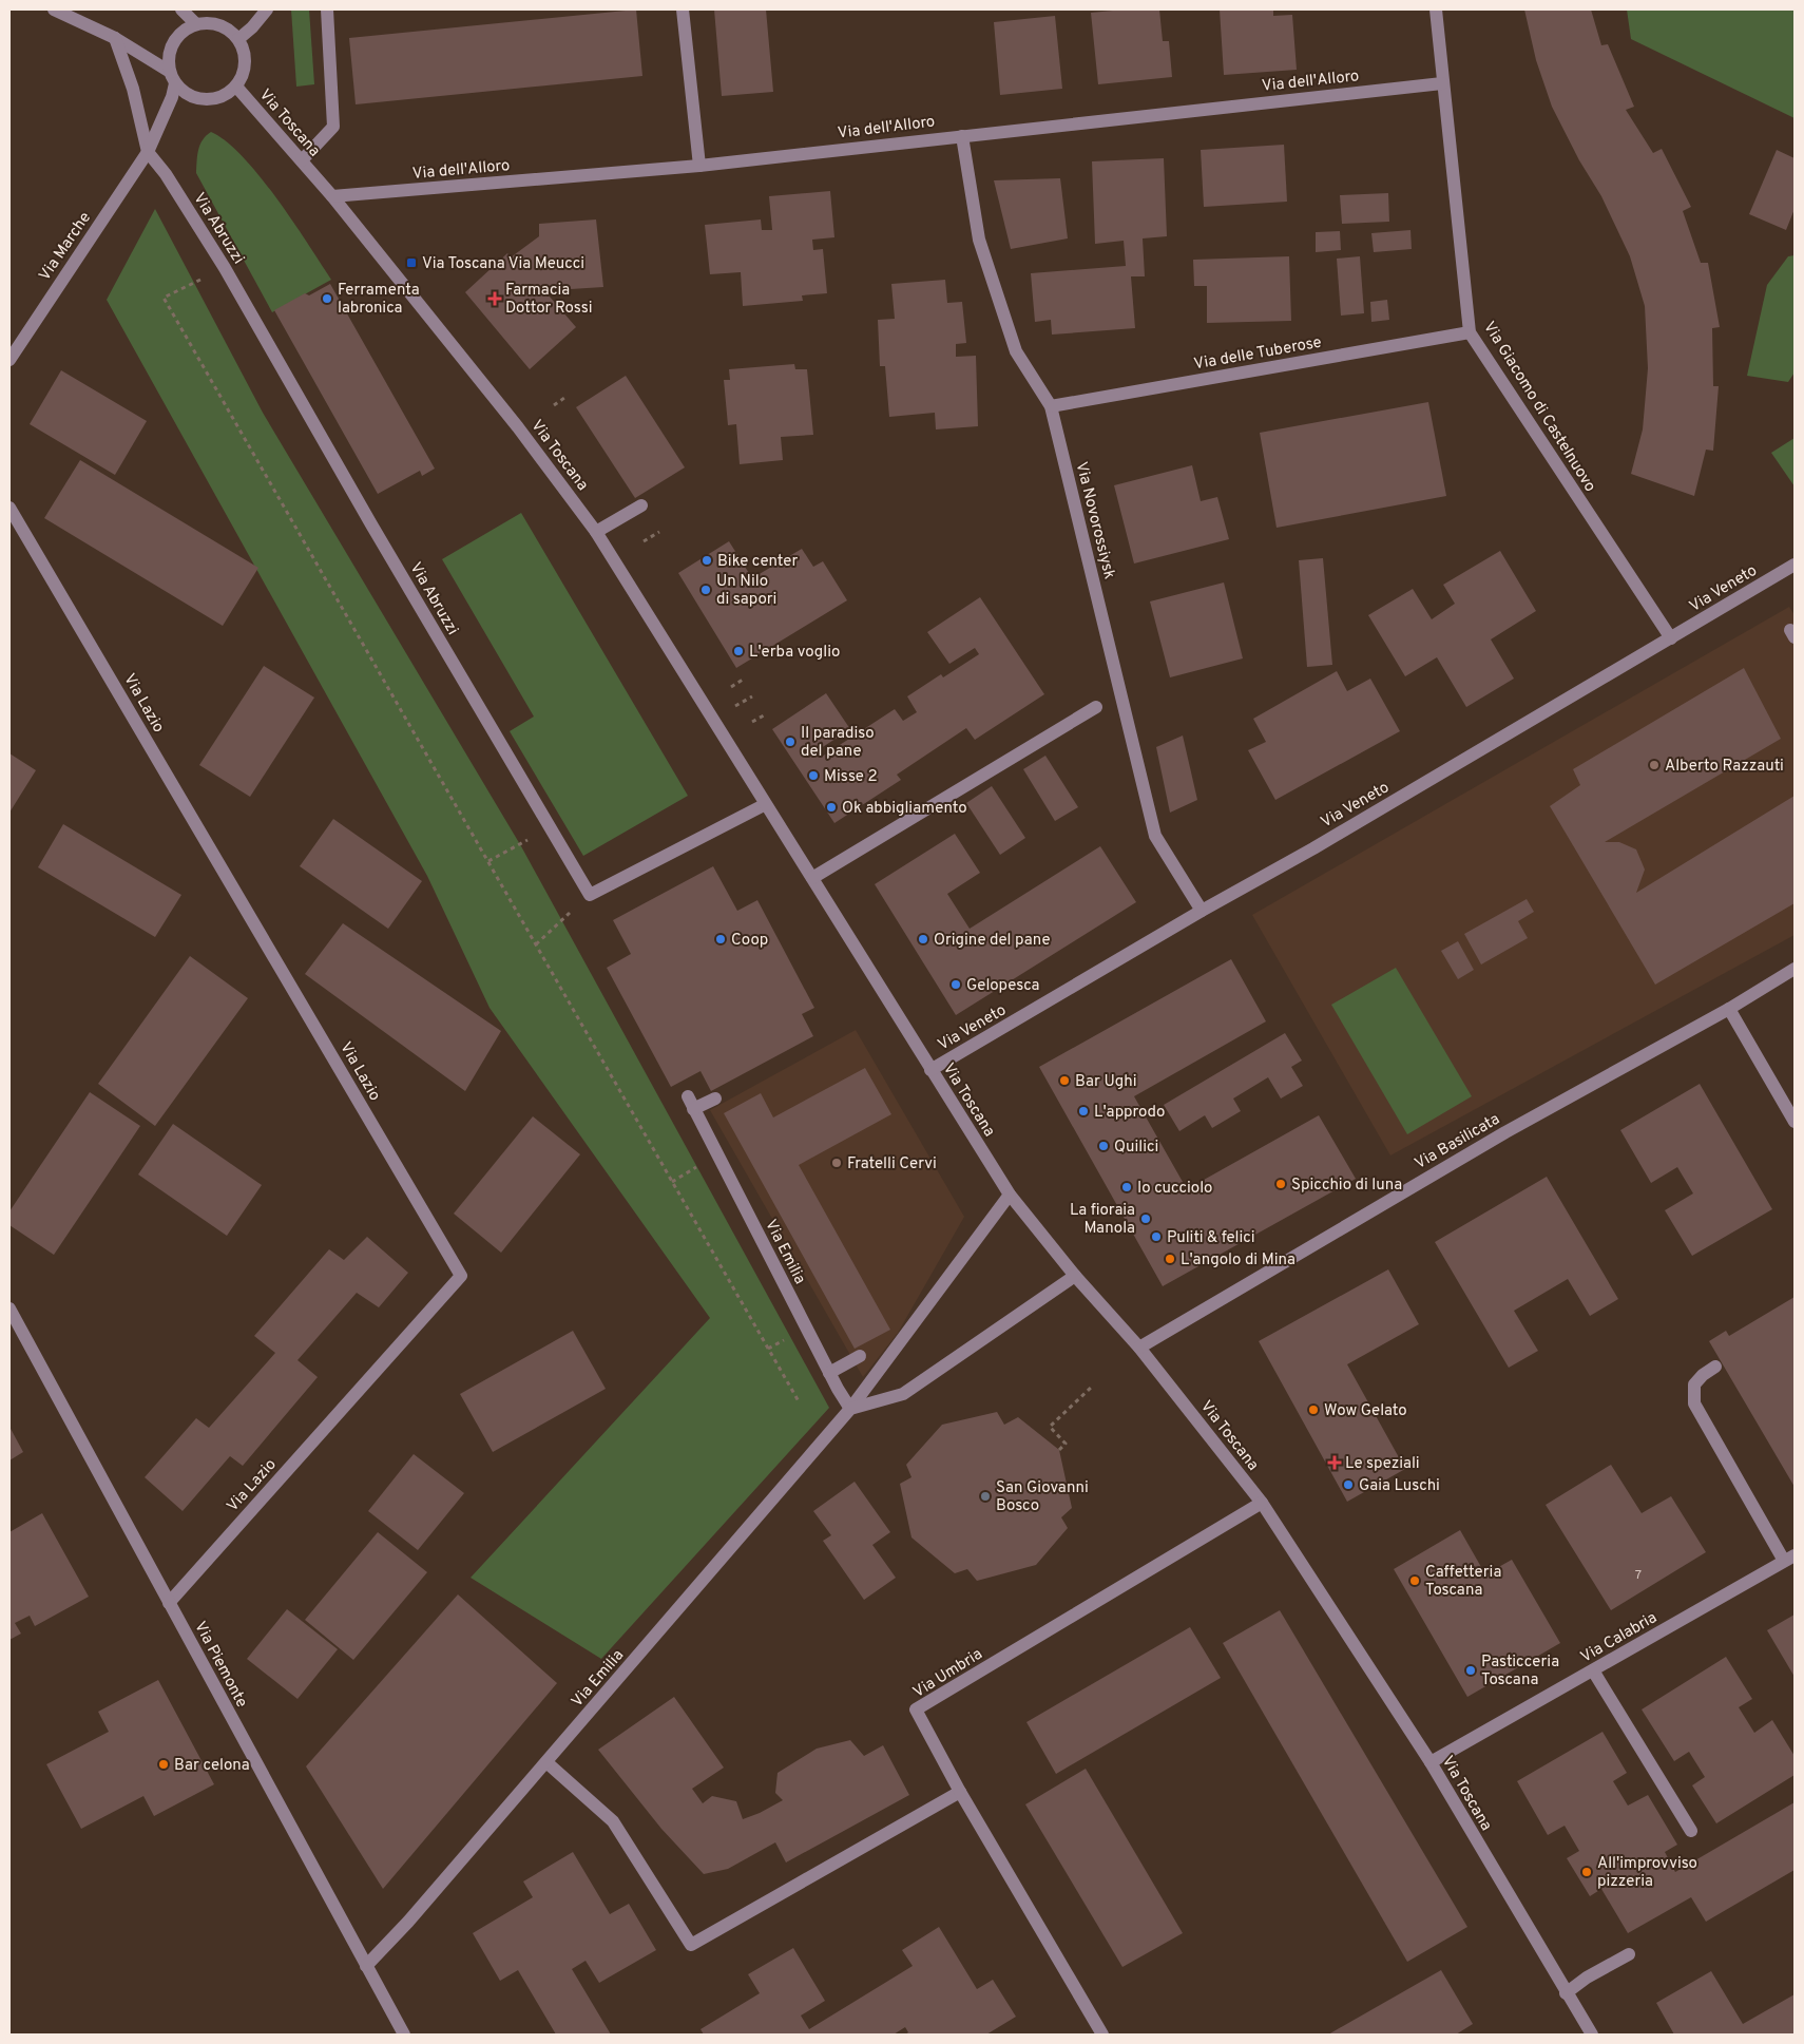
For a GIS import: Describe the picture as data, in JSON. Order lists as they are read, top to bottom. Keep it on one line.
{"streets":{"street":["Via dell'Alloro","Via Toscana","Via Abruzzi","Via Marche","Via delle Tuberose","Via Giacomo di Castelnuovo","Via Novorossiysk","Via Veneto","Via Lazio","Via Basilicata","Via Emilia","Via Calabria","Via Piemonte","Via Umbria"]},"crossings":[["Via dell'Alloro","Via Toscana"],["Via dell'Alloro","Via Giacomo di Castelnuovo"],["Via dell'Alloro","Via Novorossiysk"],["Via Toscana","Via Marche"],["Via Toscana","Via Veneto"],["Via Toscana","Via Basilicata"],["Via Toscana","Via Emilia"],["Via Toscana","Via Calabria"],["Via Toscana","Via Umbria"],["Via Abruzzi","Via Marche"],["Via delle Tuberose","Via Giacomo di Castelnuovo"],["Via delle Tuberose","Via Novorossiysk"],["Via Giacomo di Castelnuovo","Via Veneto"],["Via Novorossiysk","Via Veneto"],["Via Lazio","Via Piemonte"],["Via Emilia","Via Piemonte"]],"places":{"transit":["Via Toscana Via Meucci"],"other":["Ferramenta labronica","Bike center","Un Nilo di sapori","L'erba voglio","Il paradiso del pane","Alberto Razzauti","Misse 2","Ok abbigliamento","Coop","Origine del pane","Gelopesca","Bar Ughi","L'approdo","Quilici","Fratelli Cervi","Spicchio di luna","Io cucciolo","La fioraia Manola","Puliti & felici","L'angolo di Mina","Wow Gelato","Gaia Luschi","San Giovanni Bosco","Caffetteria Toscana","Pasticceria Toscana","Bar celona","All'improvviso pizzeria"],"health":["Farmacia Dottor Rossi","Le speziali"]},"house_numbers":["7"]}
